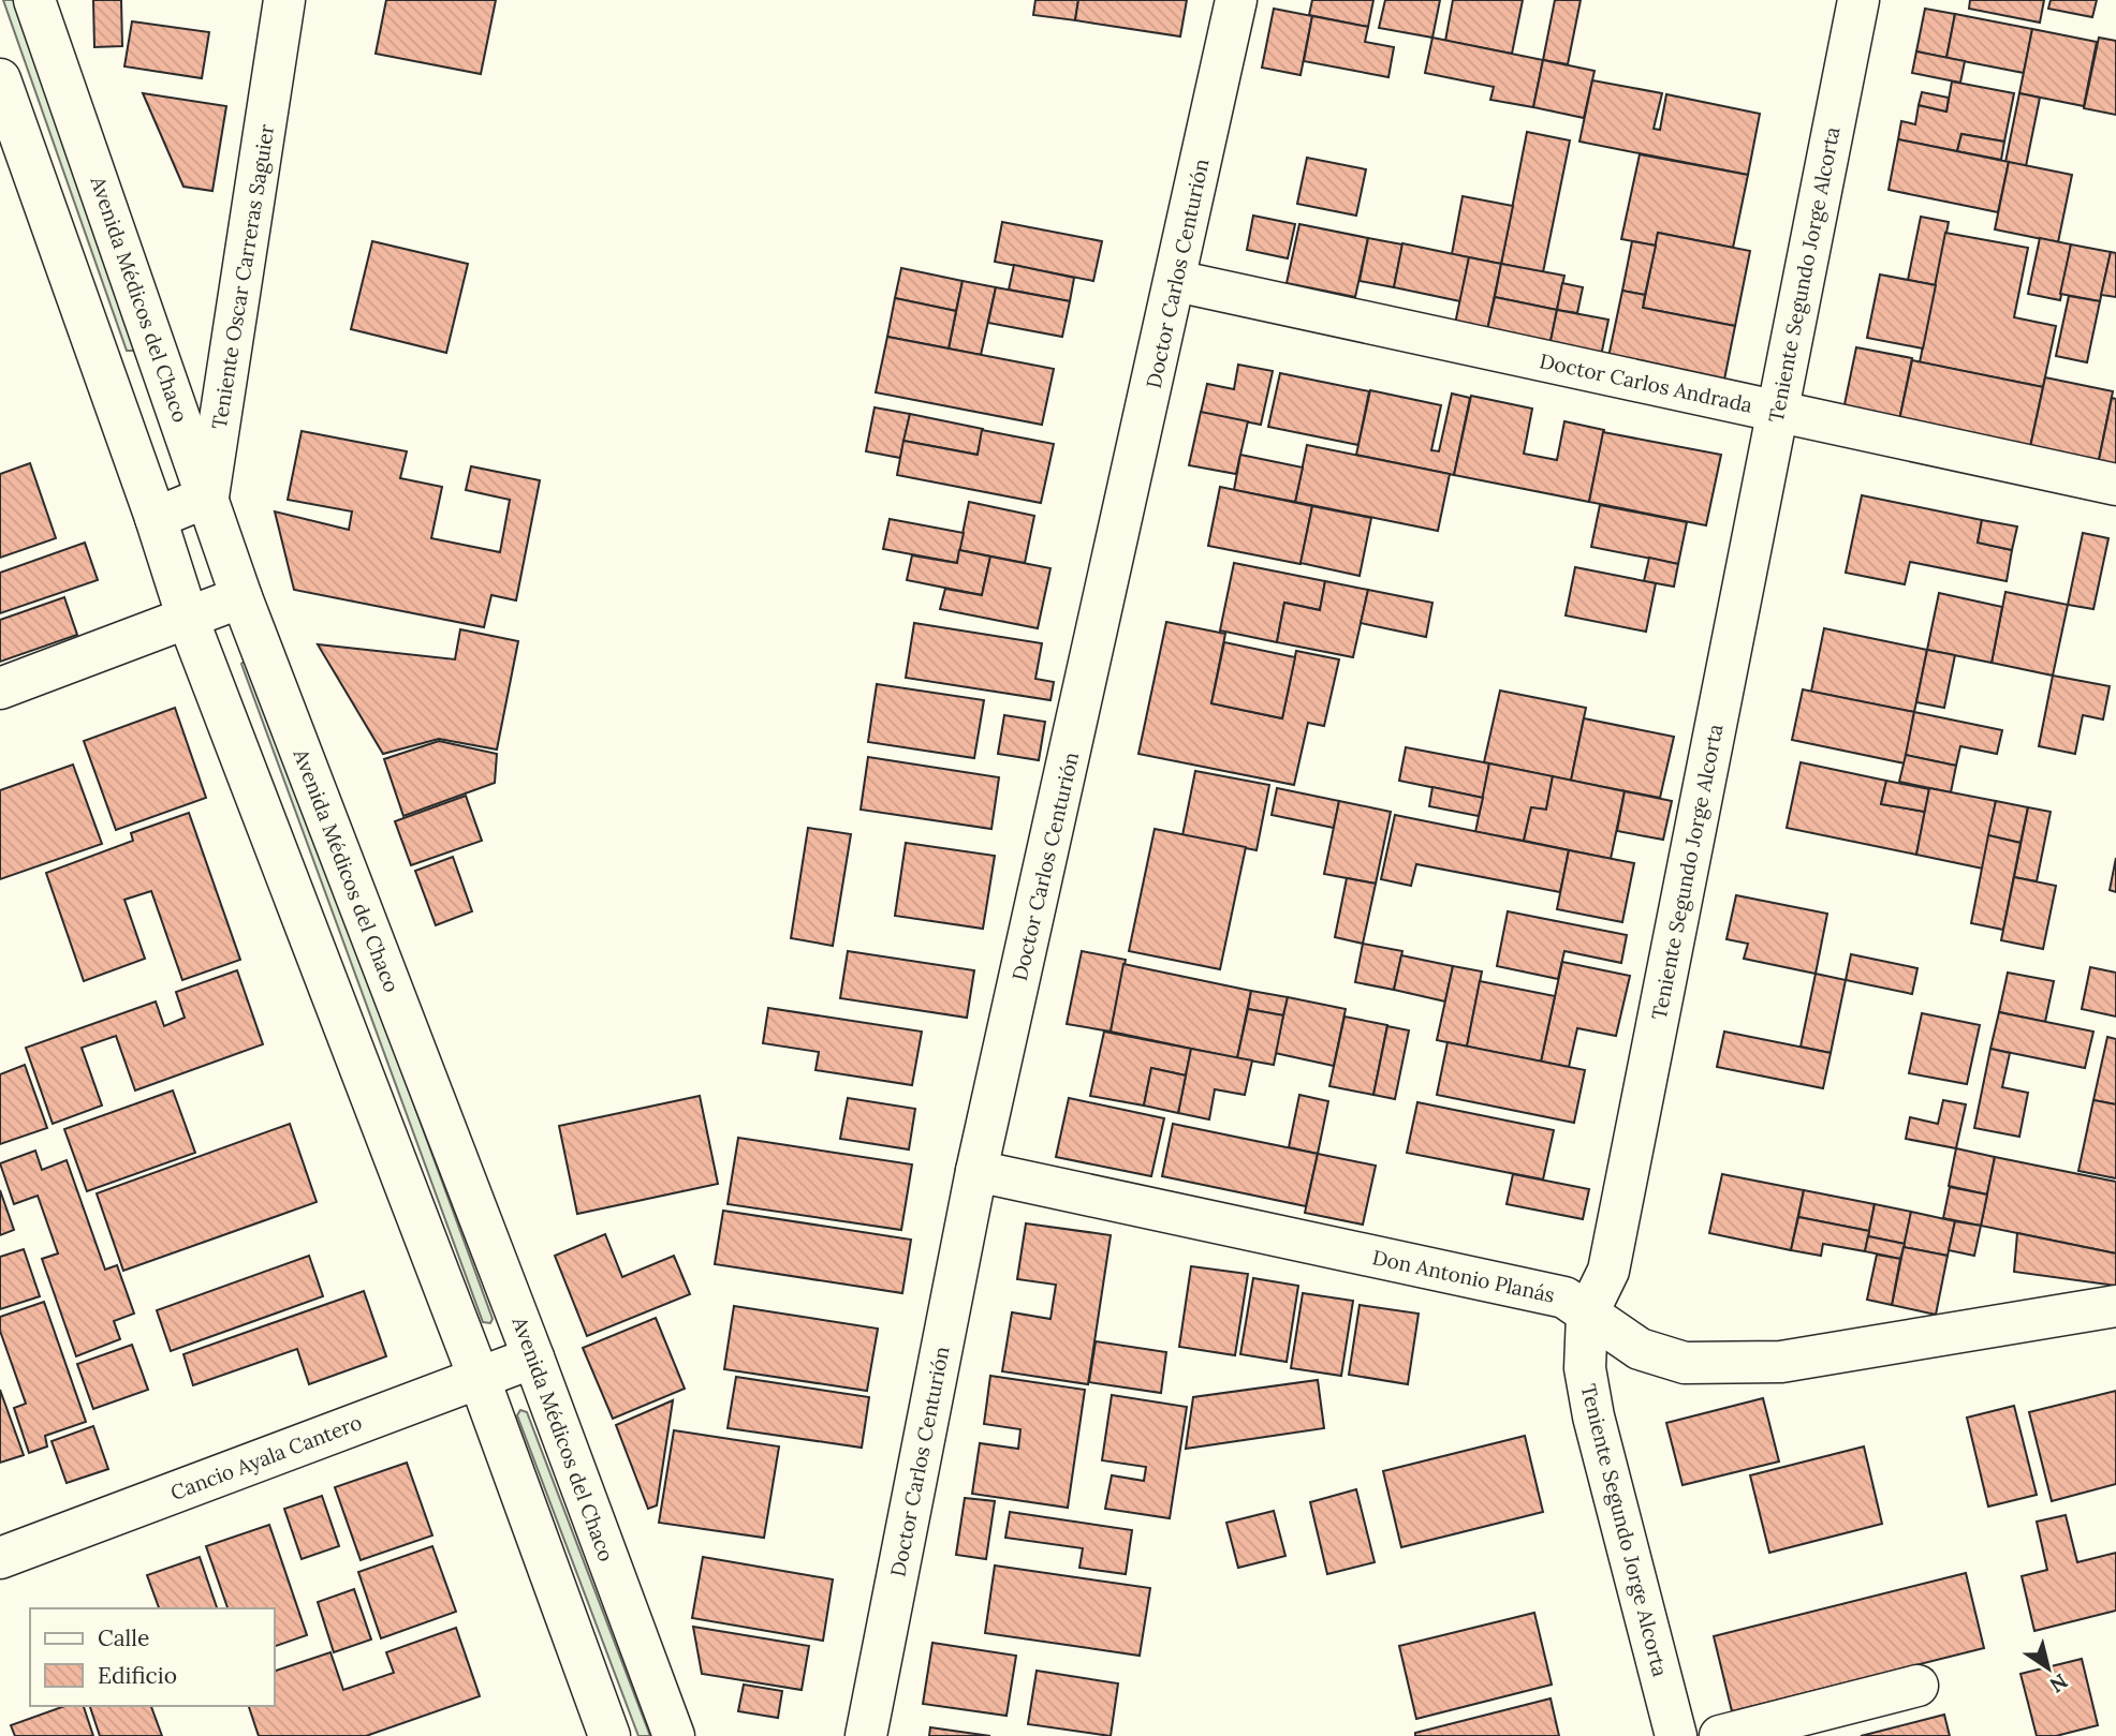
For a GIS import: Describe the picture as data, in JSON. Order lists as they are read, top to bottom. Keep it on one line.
{"streets":{"street":["Doctor Carlos Centurión","Teniente Segundo Jorge Alcorta","Teniente Oscar Carreras Saguier","Avenida Médicos del Chaco","Doctor Carlos Andrada","Don Antonio Planás","Cancio Ayala Cantero"]},"crossings":[["Doctor Carlos Centurión","Doctor Carlos Andrada"],["Doctor Carlos Centurión","Don Antonio Planás"],["Teniente Segundo Jorge Alcorta","Doctor Carlos Andrada"],["Teniente Segundo Jorge Alcorta","Don Antonio Planás"],["Teniente Oscar Carreras Saguier","Avenida Médicos del Chaco"],["Avenida Médicos del Chaco","Cancio Ayala Cantero"]],"legend":["Calle","Edificio"],"north":"bottom right"}
